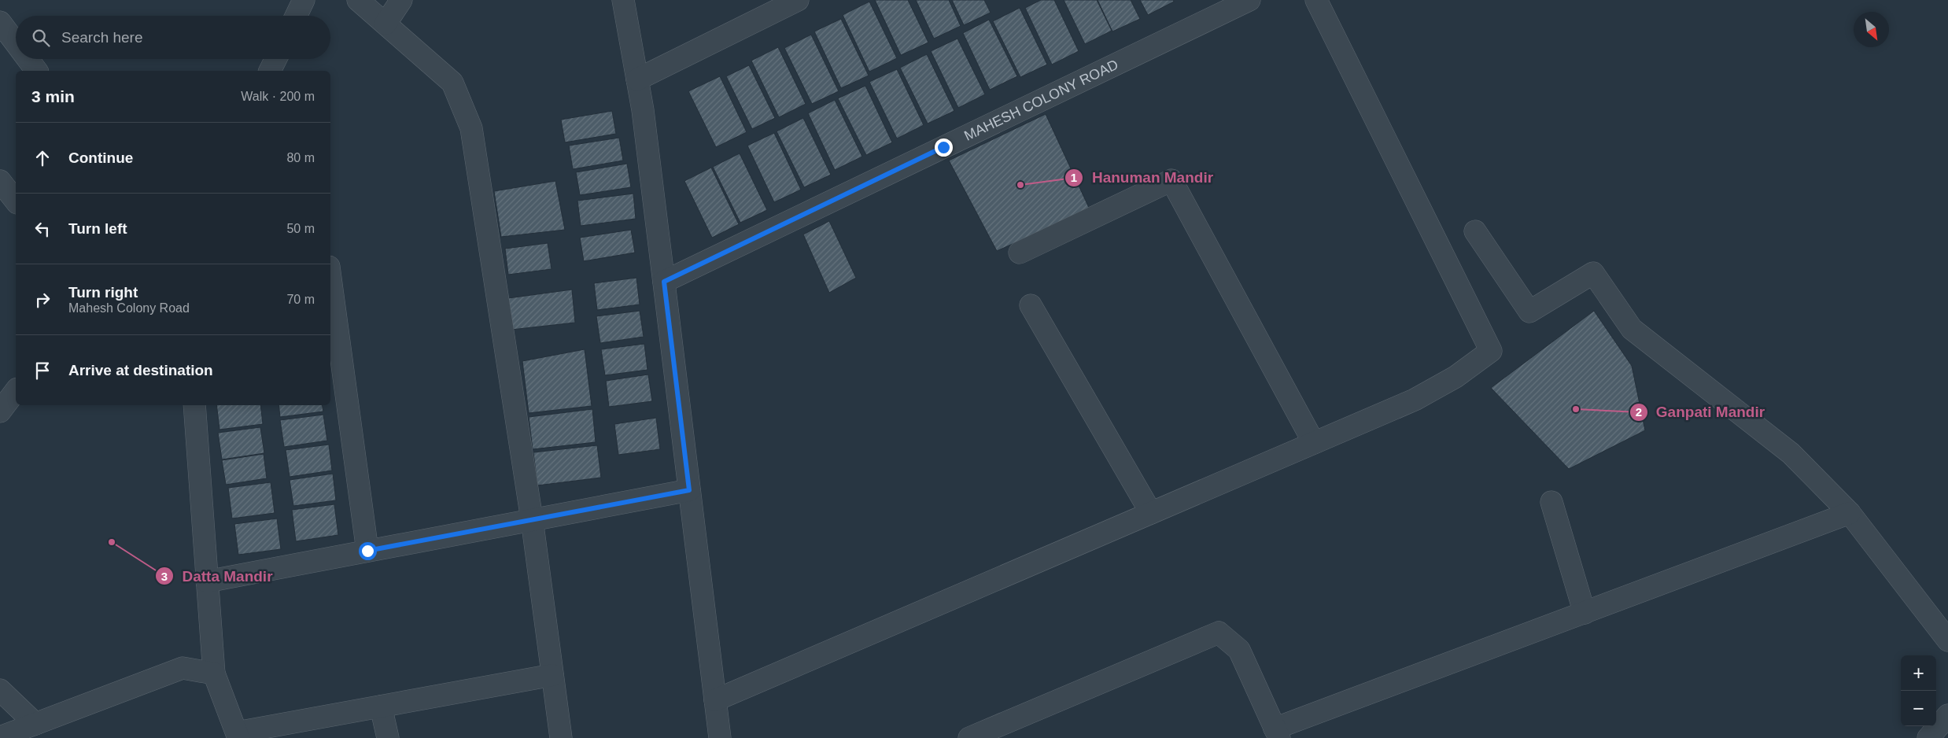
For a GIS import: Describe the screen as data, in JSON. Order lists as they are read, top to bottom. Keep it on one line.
{"streets":{"street":["MAHESH COLONY ROAD"]},"places":["Hanuman Mandir","Ganpati Mandir","Datta Mandir"],"north":"bottom right","page":{"search":"Search here","heading":["3 min","Walk · 200 m"],"list":[["Continue","80 m"],["Turn left","50 m"],["Turn right","Mahesh Colony Road","70 m"],"Arrive at destination"],"map_buttons":["+","−"]}}
